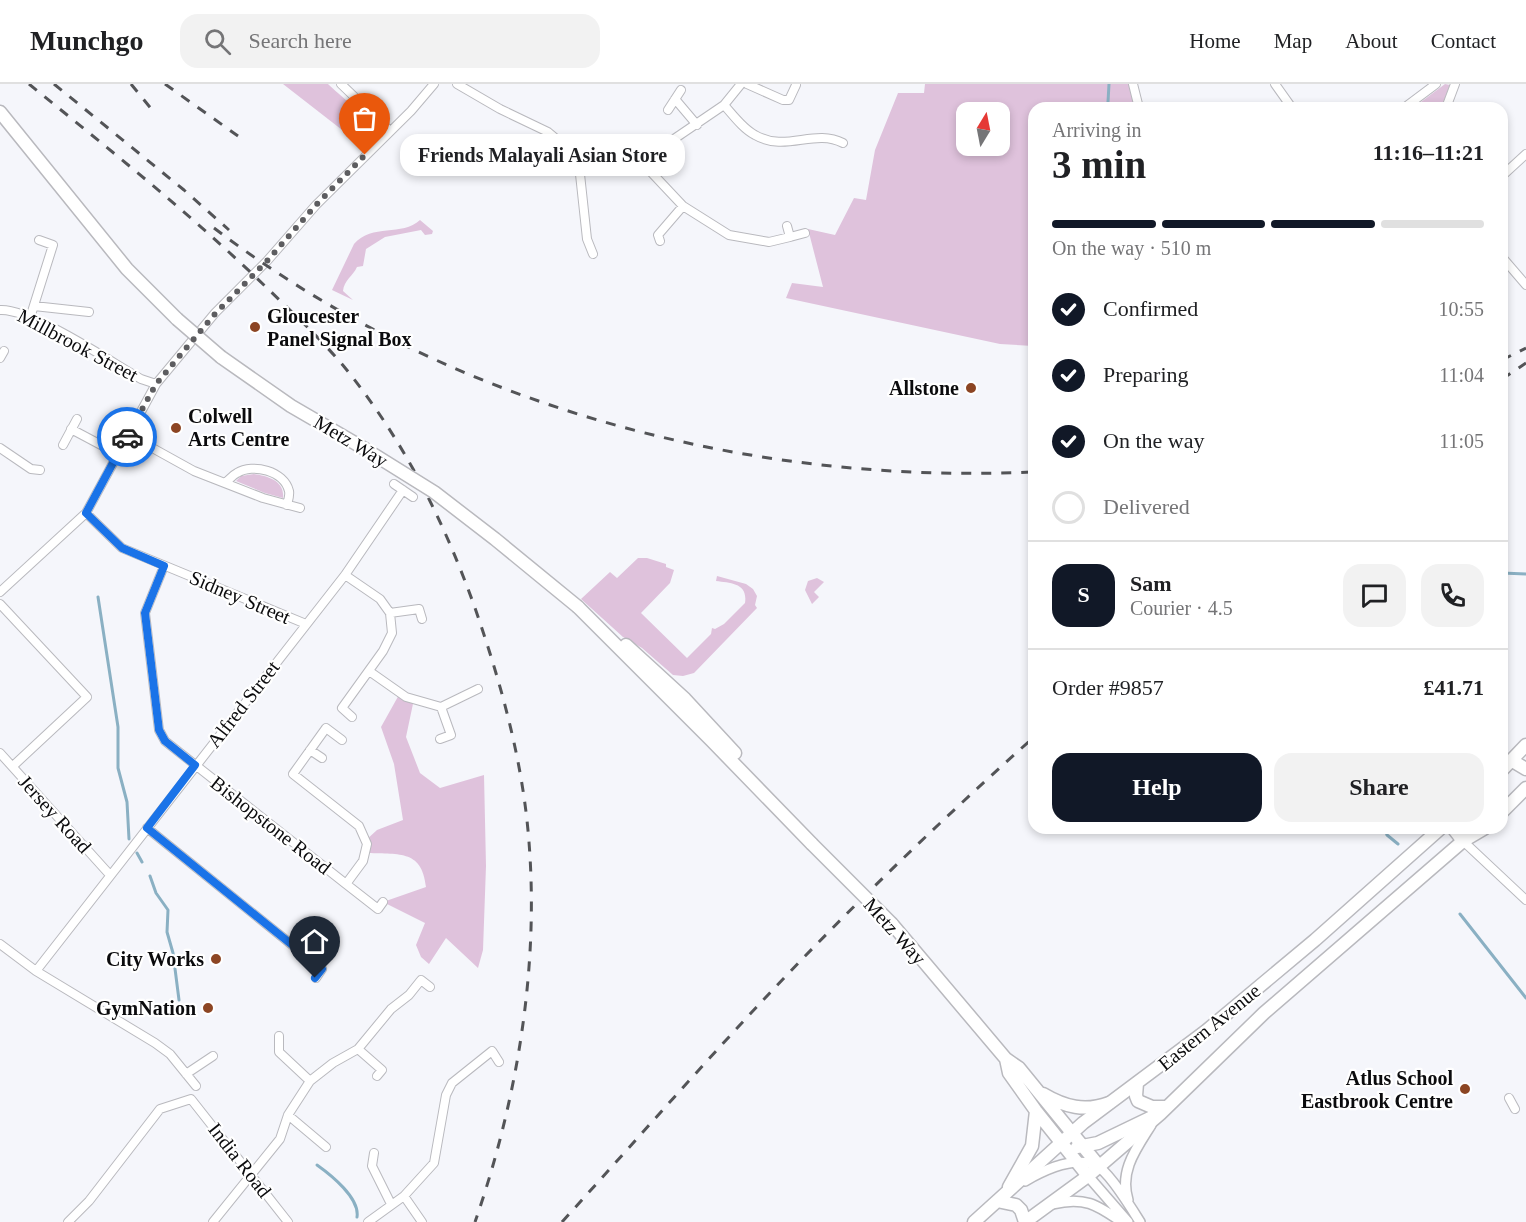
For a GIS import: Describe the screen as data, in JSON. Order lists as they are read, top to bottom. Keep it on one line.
{"streets":{"main road":["Metz Way","Eastern Avenue"],"street":["Millbrook Street","Sidney Street","Alfred Street","Jersey Road","Bishopstone Road","India Road"]},"crossings":[["Metz Way","Eastern Avenue"],["Sidney Street","Alfred Street"],["Sidney Street","Bishopstone Road"],["Alfred Street","Jersey Road"],["Alfred Street","Bishopstone Road"]],"places":["Friends Malayali Asian Store","Gloucester Panel Signal Box","Allstone","Colwell Arts Centre","City Works","GymNation","Atlus School Eastbrook Centre"],"north":"top","page":{"header":"Munchgo","search":"Search here","nav":["Home","Map","About","Contact"],"heading":["3 min","Arriving in","11:16–11:21"],"panel":["Sam","Courier · 4.5","Order #9857","£41.71"],"bubble":"Friends Malayali Asian Store","bar":"On the way · 510 m","list":[["Confirmed","10:55"],["Preparing","11:04"],["On the way","11:05"],"Delivered"],"round":"S","buttons":["Help","Share"]}}
